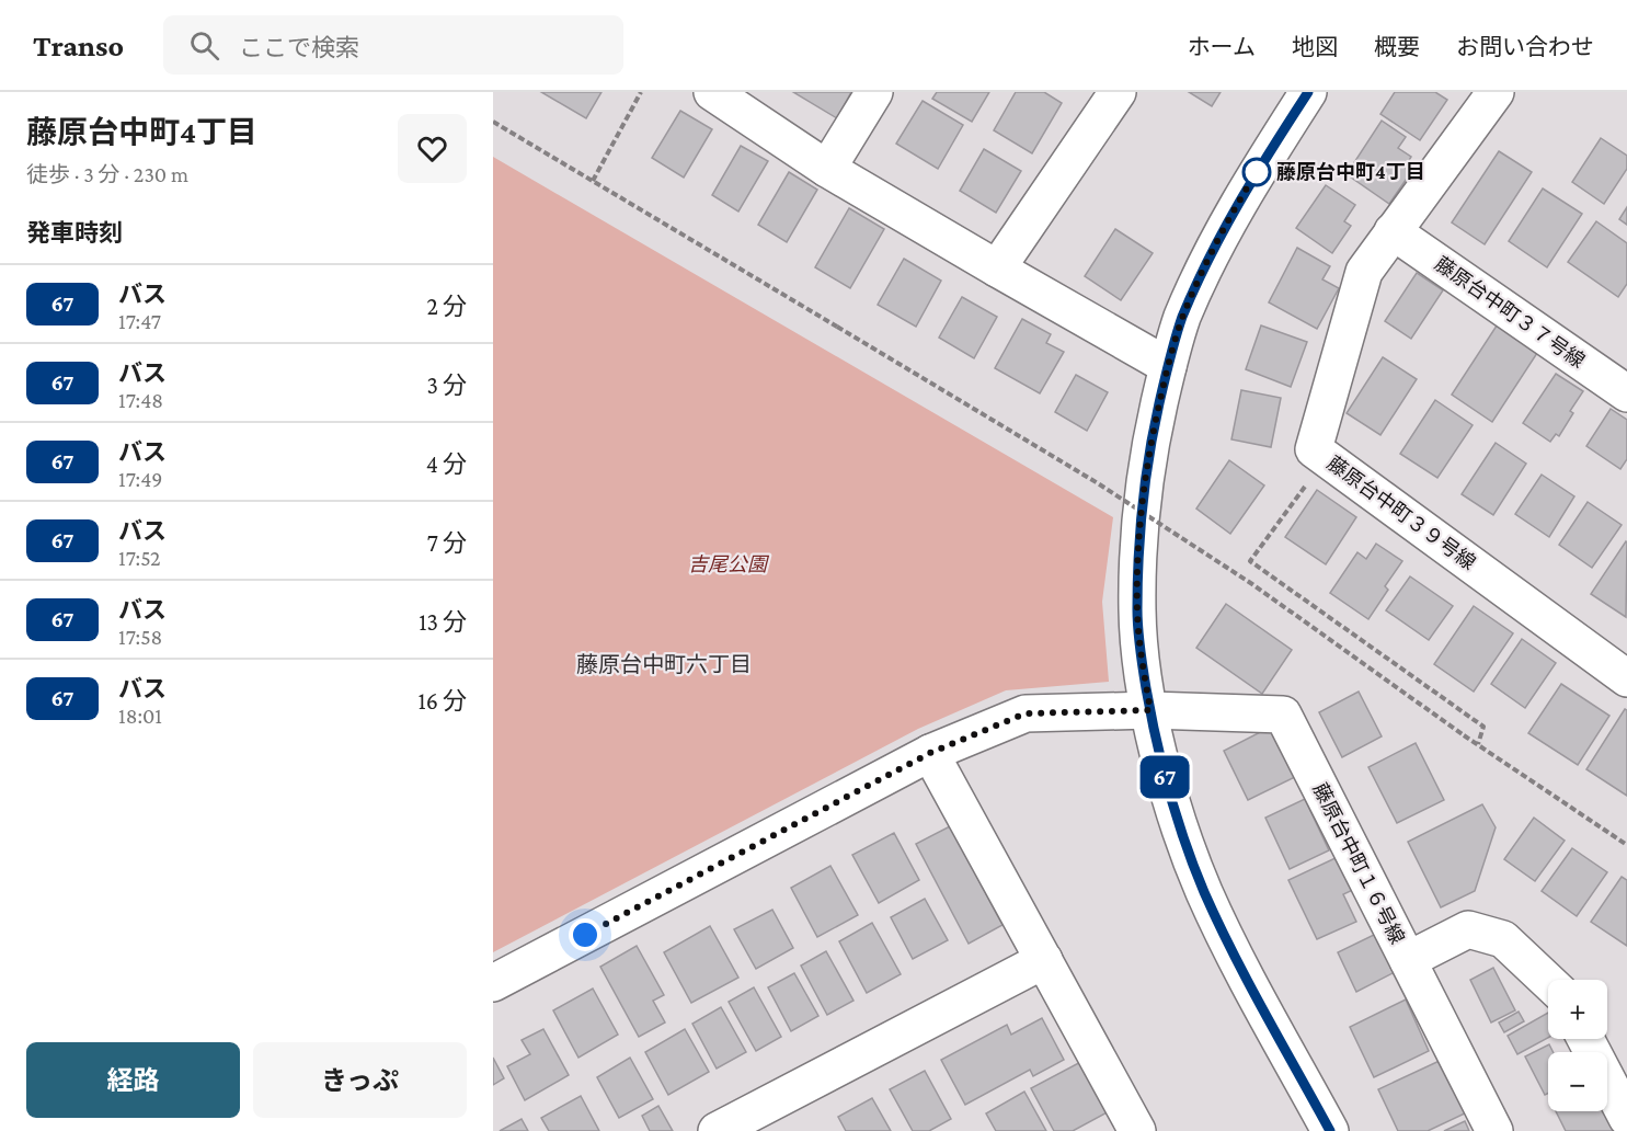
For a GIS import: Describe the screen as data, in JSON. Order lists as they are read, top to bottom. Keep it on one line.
{"streets":{"street":["藤原台中町３７号線","藤原台中町３９号線","藤原台中町１６号線"]},"crossings":[["藤原台中町３７号線","藤原台中町３９号線"]],"districts":["藤原台中町六丁目"],"parks":["吉尾公園"],"places":["藤原台中町4丁目"],"lines":["bus line 67"],"page":{"header":"Transo","search":"ここで検索","nav":["ホーム","地図","概要","お問い合わせ"],"heading":[["藤原台中町4丁目","徒歩 · 3 分 · 230 m"],"発車時刻"],"on_map":"67","list":[{"mark":"67","name":"バス","note":"17:47","value":"2 分"},{"mark":"67","name":"バス","note":"17:48","value":"3 分"},{"mark":"67","name":"バス","note":"17:49","value":"4 分"},{"mark":"67","name":"バス","note":"17:52","value":"7 分"},{"mark":"67","name":"バス","note":"17:58","value":"13 分"},{"mark":"67","name":"バス","note":"18:01","value":"16 分"}],"map_buttons":["+","−"],"buttons":["経路","きっぷ"]}}
